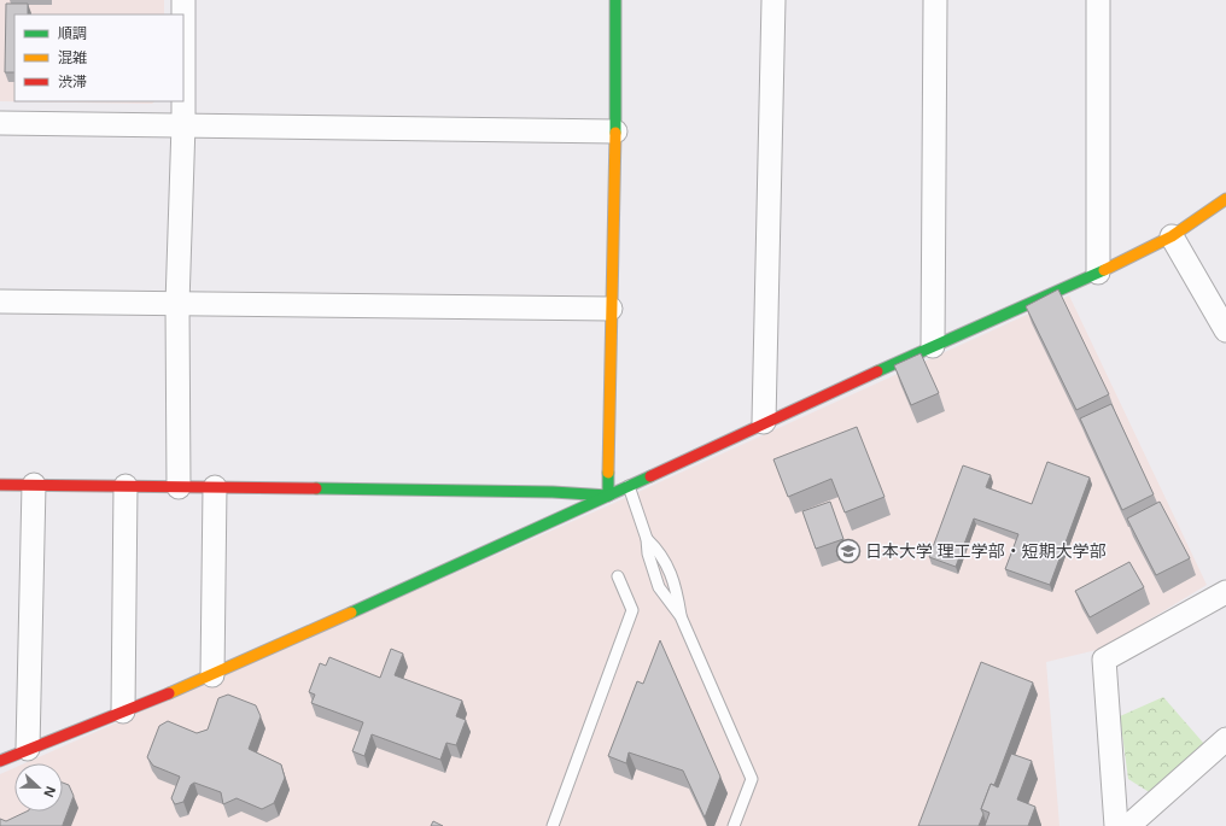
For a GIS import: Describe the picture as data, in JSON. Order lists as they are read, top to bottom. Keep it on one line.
{"places":{"school or university":["日本大学 理工学部・短期大学部"]},"legend":["順調","混雑","渋滞"],"north":"right"}
